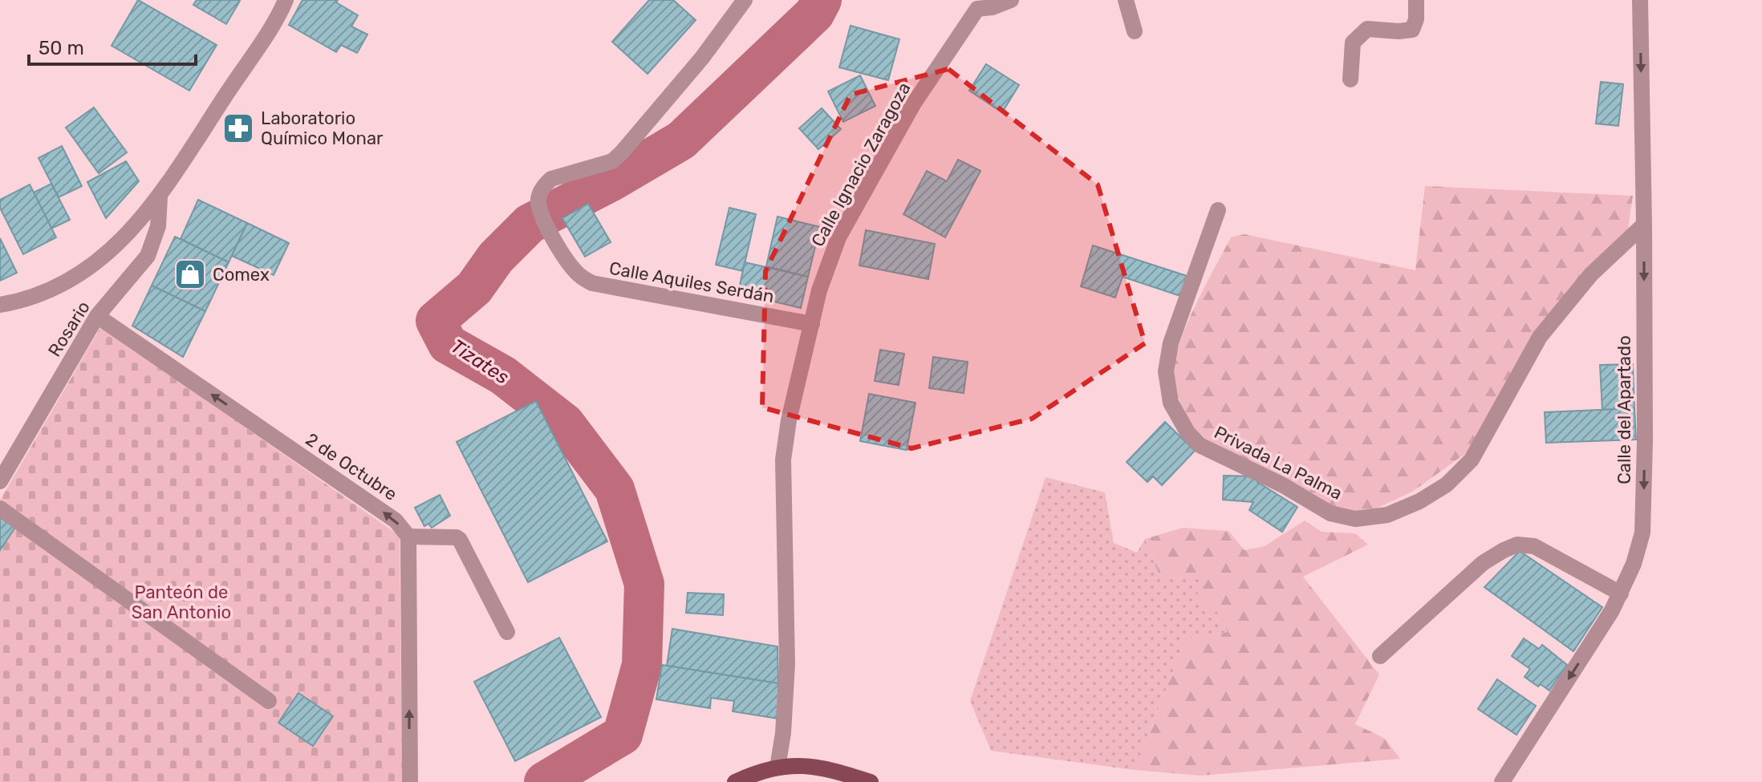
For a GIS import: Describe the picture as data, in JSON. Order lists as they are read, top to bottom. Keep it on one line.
{"streets":{"street":["Calle Ignacio Zaragoza","Calle Aquiles Serdán","Rosario","Calle del Apartado","Privada La Palma","2 de Octubre"]},"crossings":[["Calle Ignacio Zaragoza","Calle Aquiles Serdán"],["Rosario","2 de Octubre"],["Calle del Apartado","Privada La Palma"]],"one_way":["Calle del Apartado","2 de Octubre"],"water":["Tizates"],"parks":["Panteón de San Antonio"],"places":{"pharmacy":["Laboratorio Químico Monar"],"shop":["Comex"]},"scale_bar":"50 m"}
